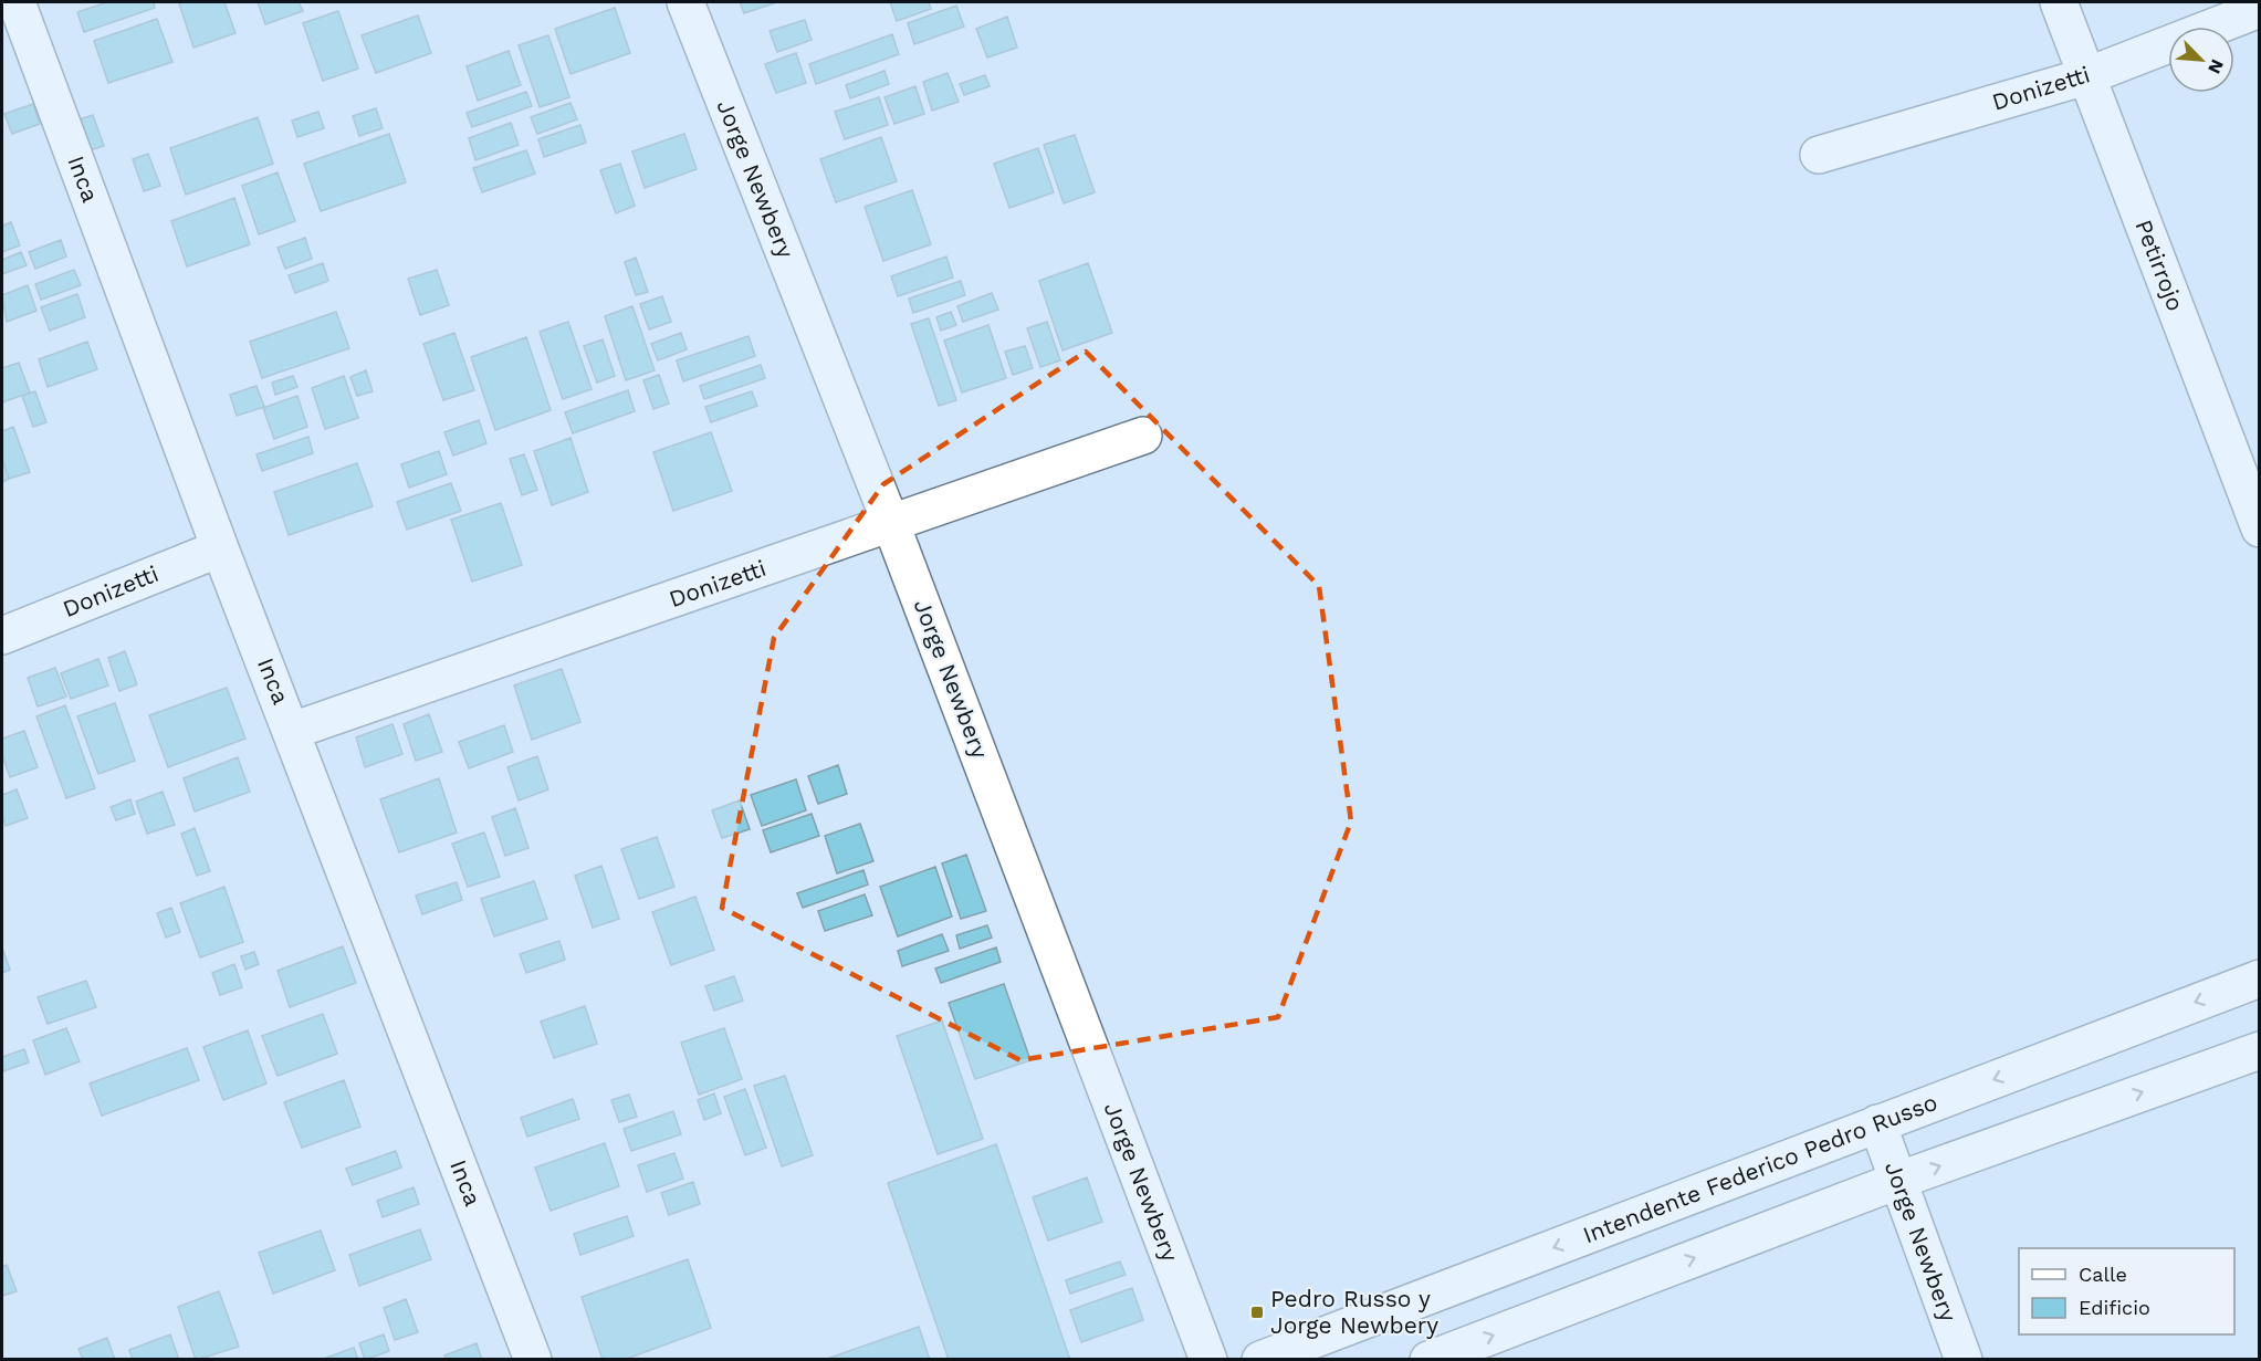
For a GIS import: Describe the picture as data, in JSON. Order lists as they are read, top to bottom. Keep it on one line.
{"streets":{"street":["Donizetti","Inca","Jorge Newbery","Petirrojo","Intendente Federico Pedro Russo"]},"crossings":[["Donizetti","Inca"],["Donizetti","Jorge Newbery"],["Donizetti","Petirrojo"],["Jorge Newbery","Intendente Federico Pedro Russo"]],"places":{"transit":["Pedro Russo y Jorge Newbery"]},"legend":["Calle","Edificio"],"north":"bottom right"}
